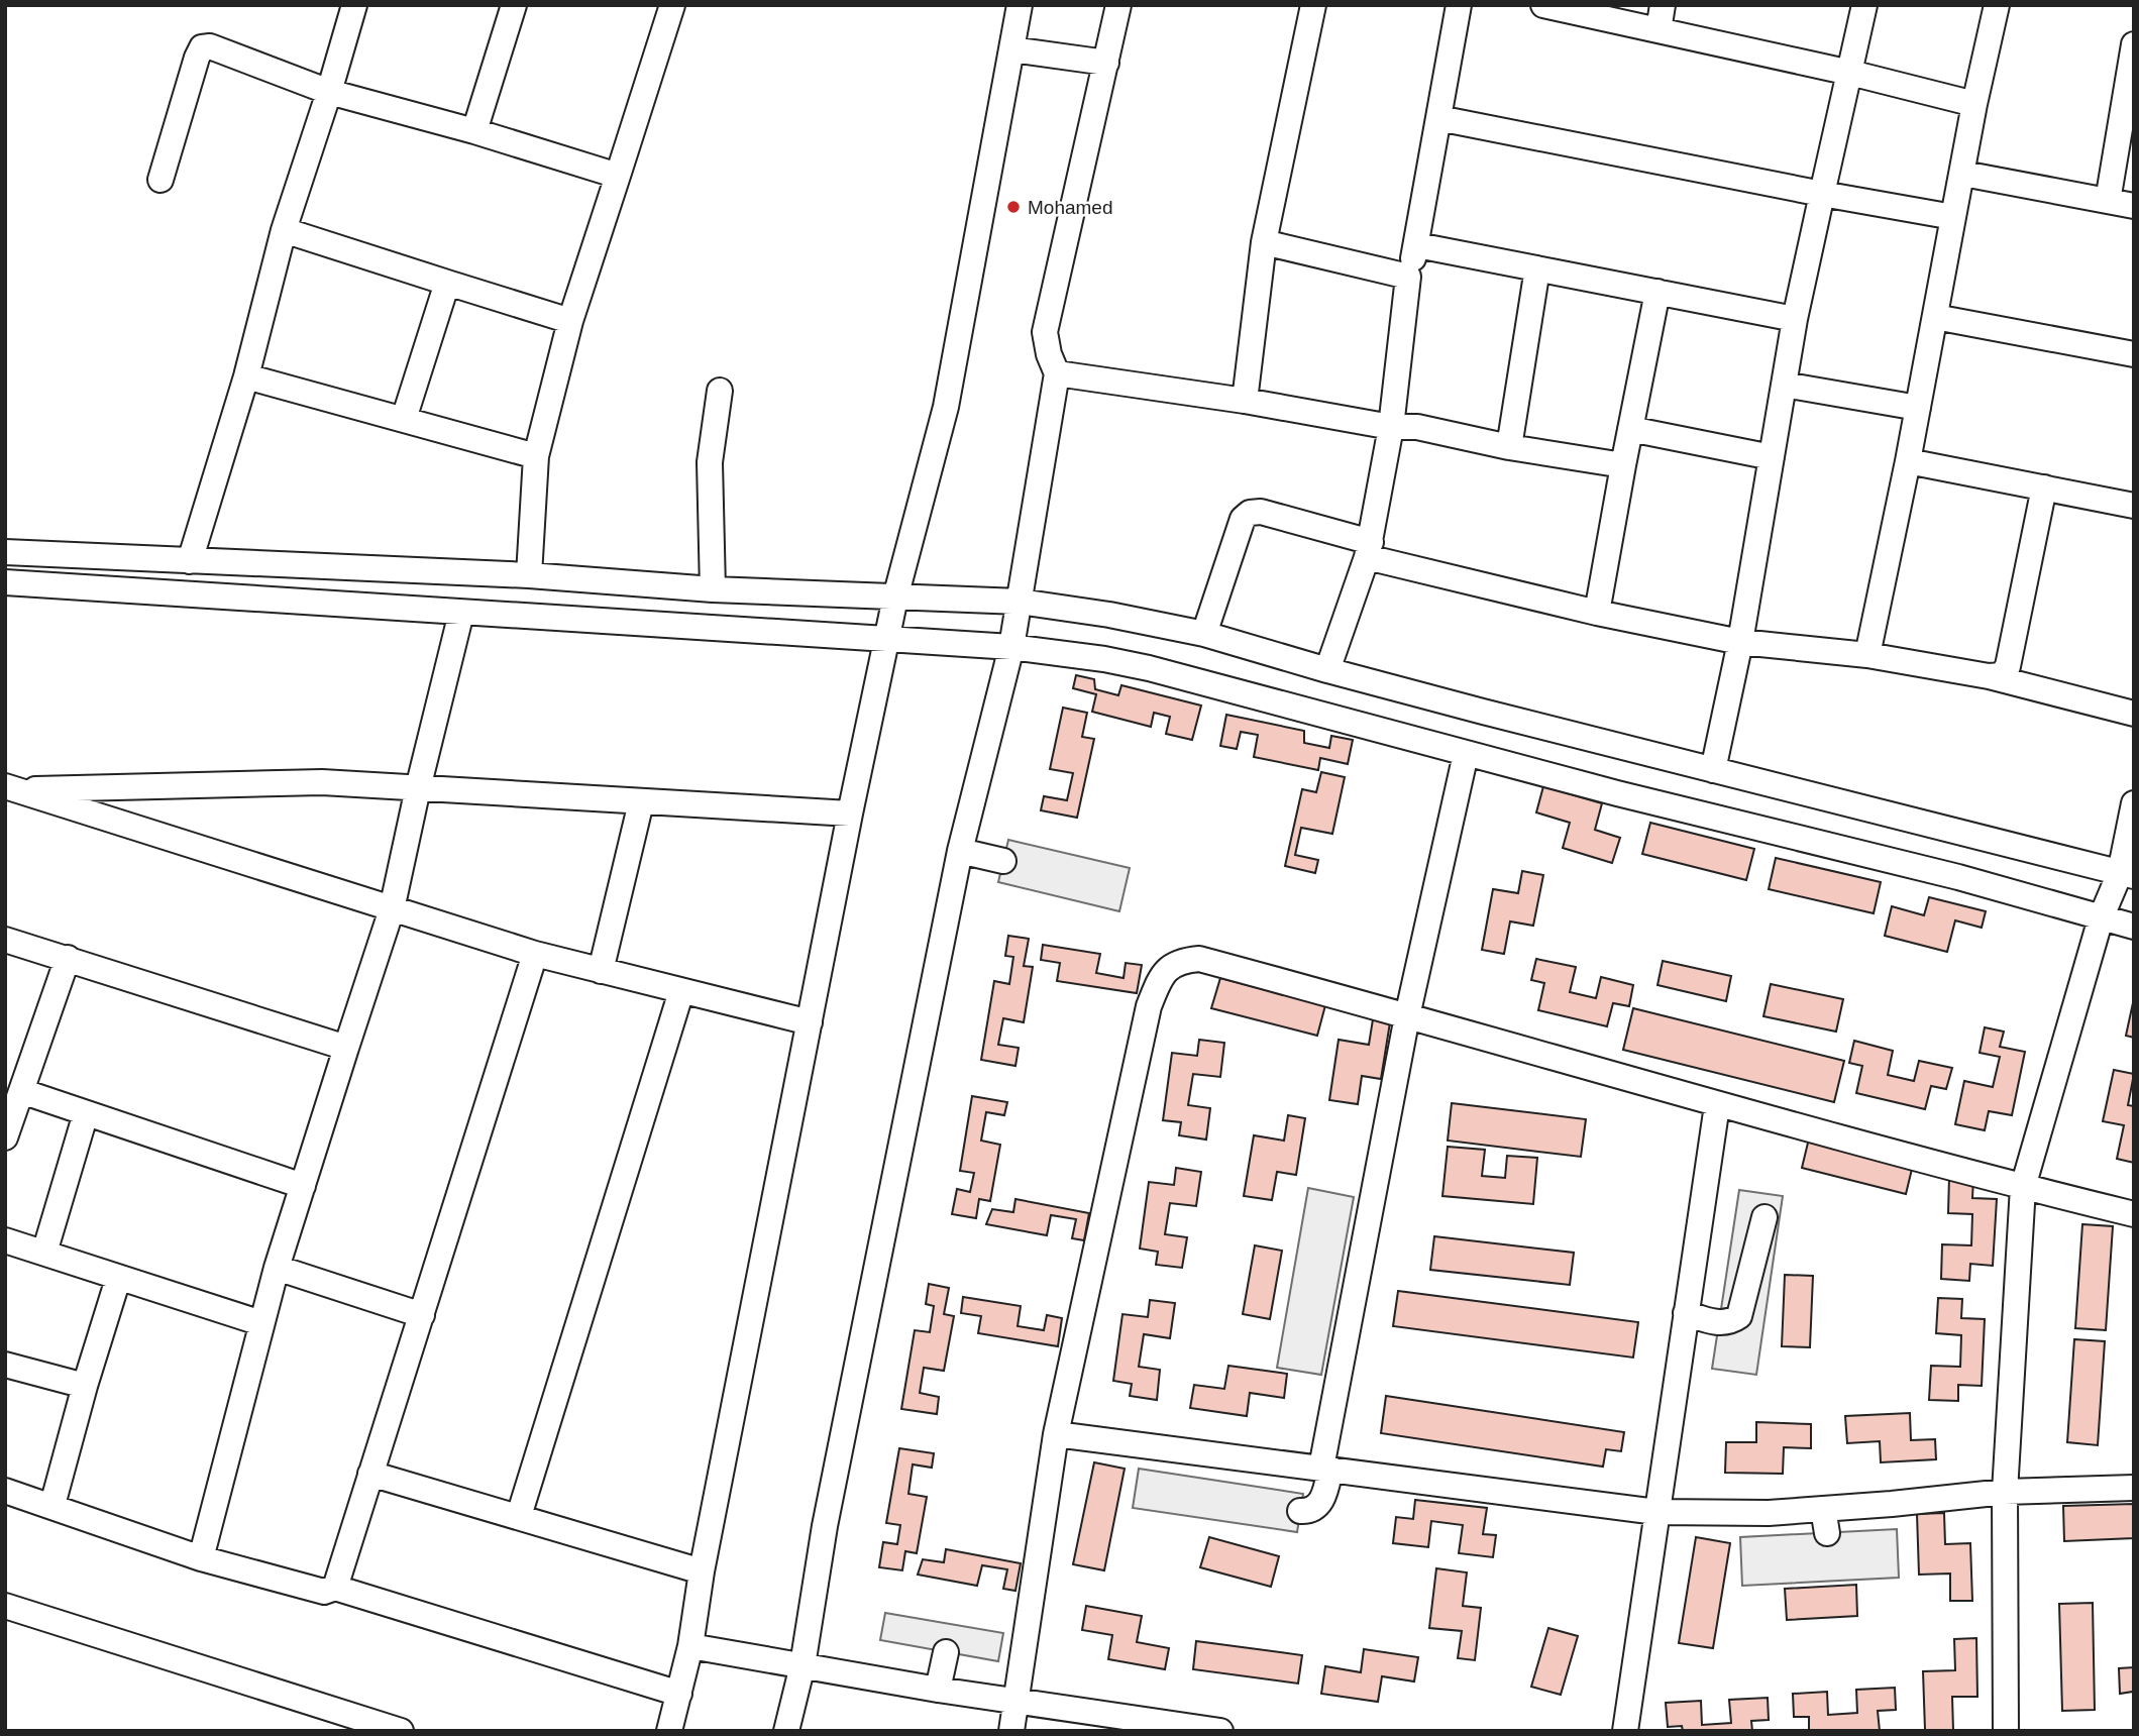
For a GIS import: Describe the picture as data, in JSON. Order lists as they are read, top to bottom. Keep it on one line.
{"places":["Mohamed"]}
